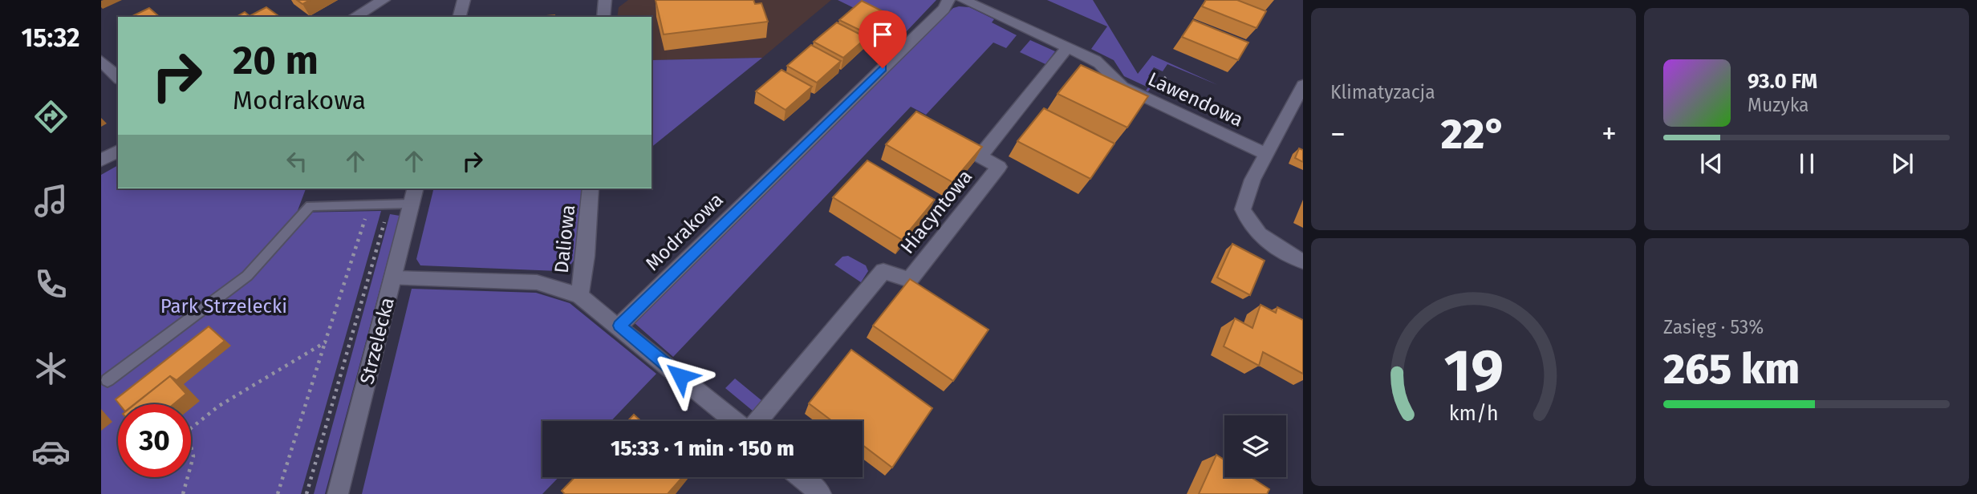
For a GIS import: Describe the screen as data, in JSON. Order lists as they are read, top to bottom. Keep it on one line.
{"streets":{"street":["Lawendowa","Hiacyntowa","Modrakowa","Daliowa","Strzelecka"]},"crossings":[["Lawendowa","Hiacyntowa"]],"parks":["Park Strzelecki"],"page":{"tabs":"15:32","tile":["Klimatyzacja",["Zasięg · 53%","265 km"]],"turn":["20 m","Modrakowa"],"song":["93.0 FM","Muzyka"],"heat":["−","22°","+"],"limit":"30","trip":"15:33 · 1 min · 150 m","gauge":["19","km/h"]}}
